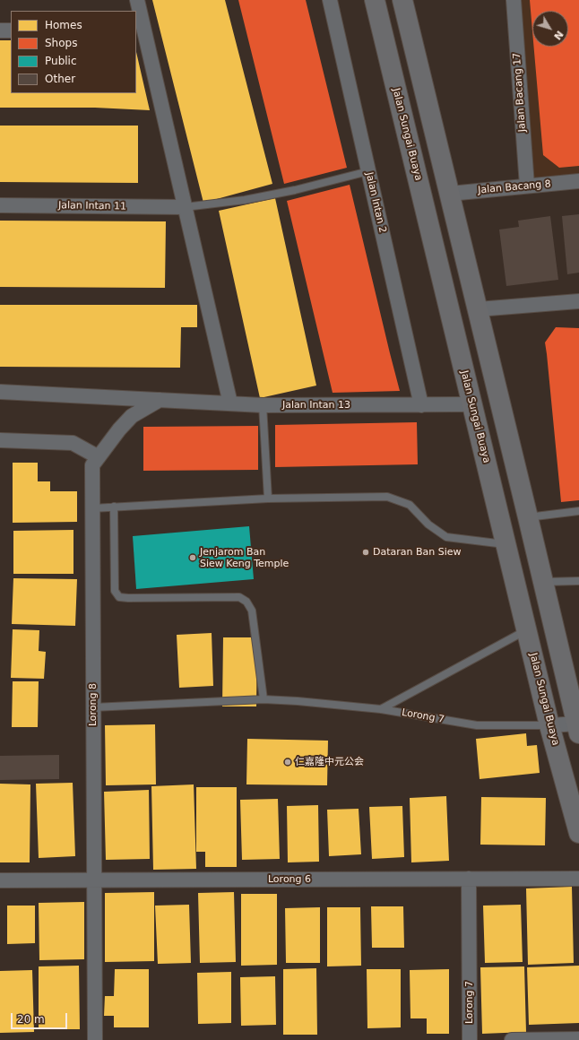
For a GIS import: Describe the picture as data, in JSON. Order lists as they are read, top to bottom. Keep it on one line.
{"streets":{"street":["Jalan Bacang 17","Jalan Sungai Buaya","Jalan Bacang 8","Jalan Intan 2","Jalan Intan 11","Jalan Intan 13","Lorong 8","Lorong 7","Lorong 6"]},"crossings":[["Jalan Bacang 17","Jalan Bacang 8"],["Jalan Sungai Buaya","Jalan Intan 13"],["Jalan Sungai Buaya","Lorong 7"],["Jalan Intan 2","Jalan Intan 13"],["Jalan Intan 13","Lorong 8"],["Lorong 8","Lorong 7"],["Lorong 8","Lorong 6"],["Lorong 7","Lorong 6"]],"places":["Dataran Ban Siew","Jenjarom Ban Siew Keng Temple","仁嘉隆中元公会"],"legend":["Homes","Shops","Public","Other"],"scale_bar":"20 m","north":"bottom right"}
